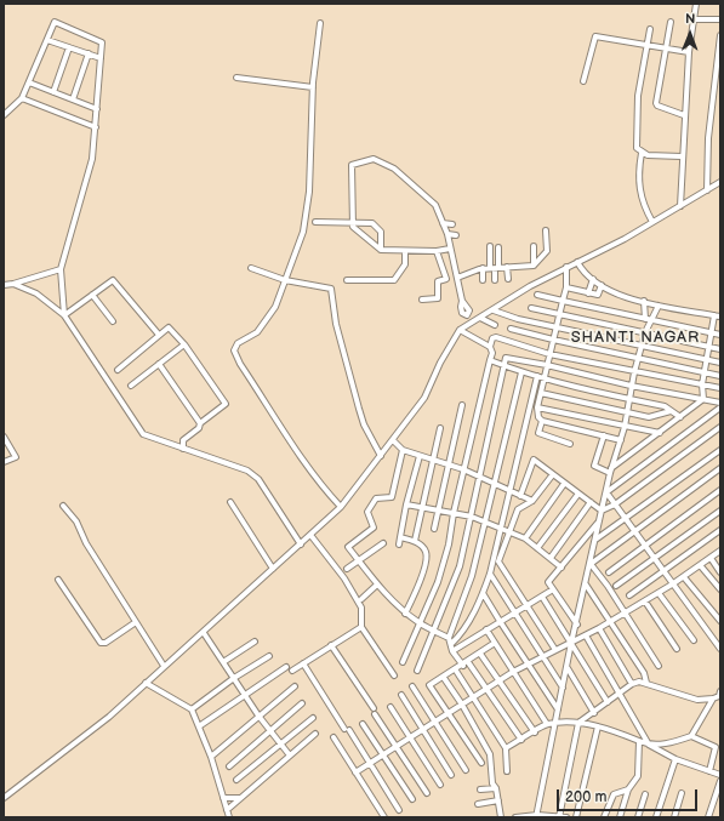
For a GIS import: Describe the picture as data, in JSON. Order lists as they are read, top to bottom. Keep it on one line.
{"districts":["SHANTI NAGAR"],"scale_bar":"200 m","north":"top"}
